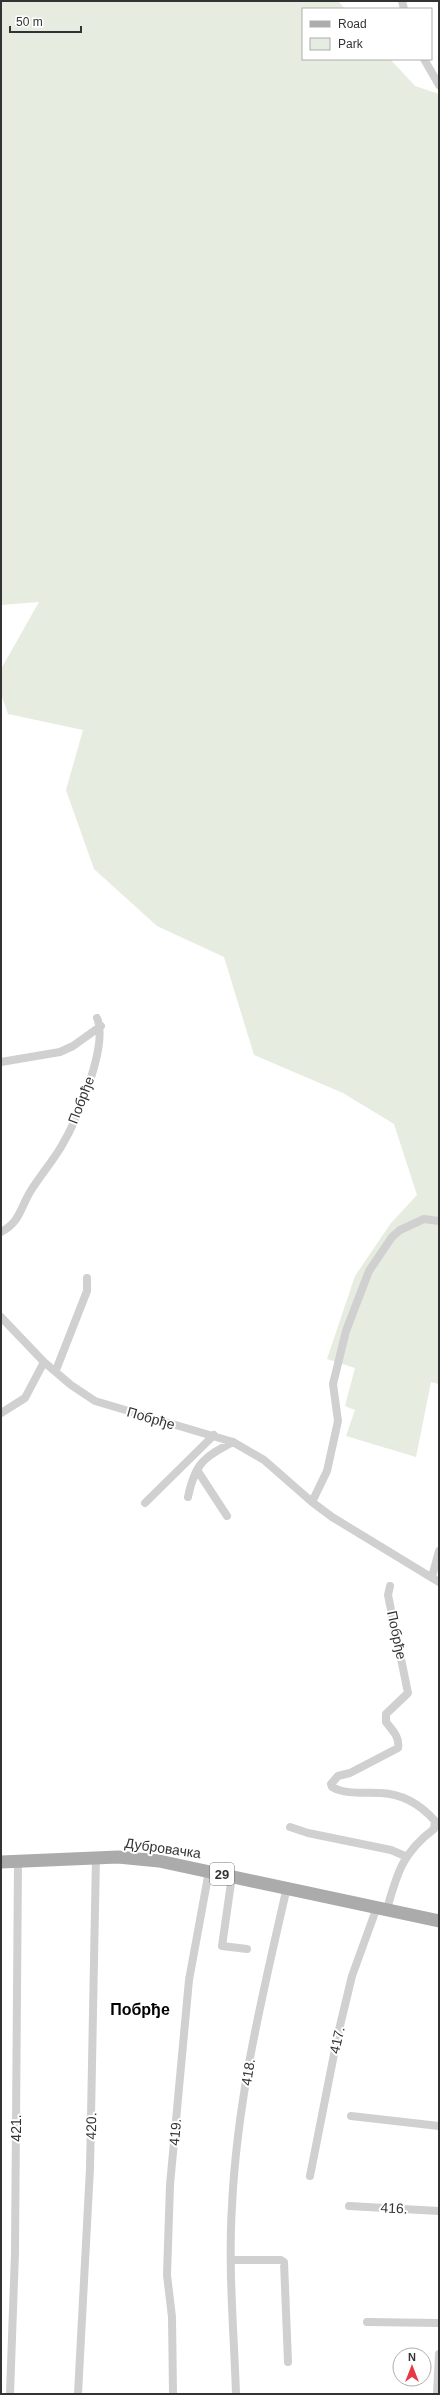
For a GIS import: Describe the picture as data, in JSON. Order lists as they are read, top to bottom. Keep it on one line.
{"streets":{"main road":["Дубровачка","29"],"street":["Побрђе","417.","418.","420.","421.","419.","416."]},"crossings":[["Дубровачка","417."],["Дубровачка","418."],["Дубровачка","420."],["Дубровачка","421."],["Дубровачка","419."]],"districts":["Побрђе"],"legend":["Road","Park"],"scale_bar":"50 m","north":"top"}
